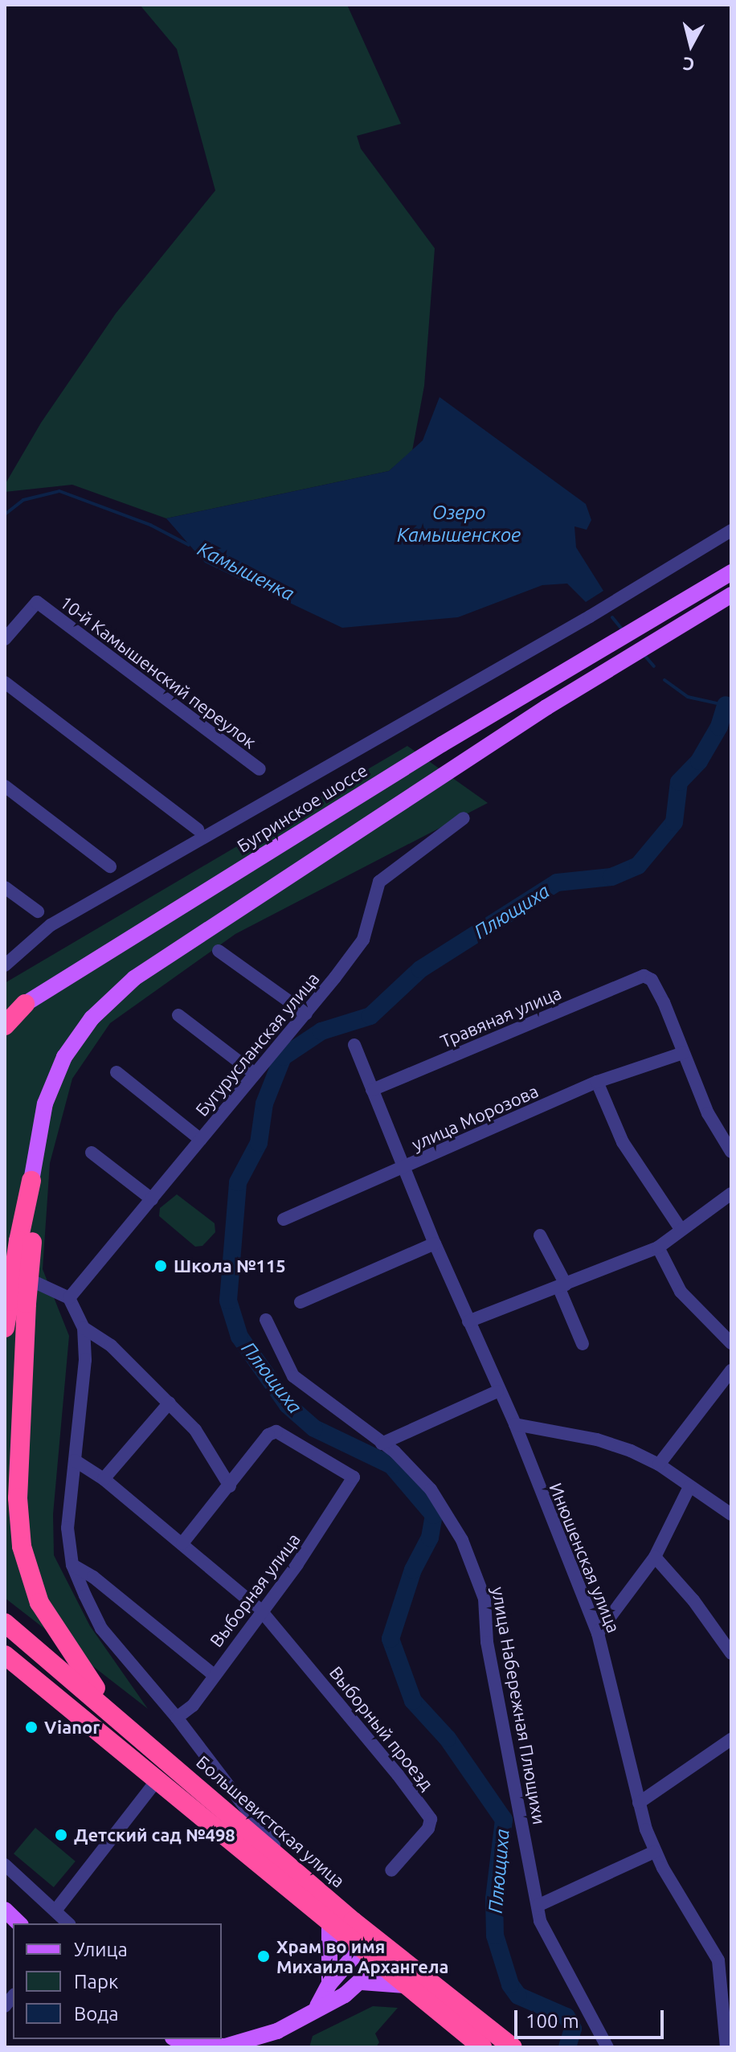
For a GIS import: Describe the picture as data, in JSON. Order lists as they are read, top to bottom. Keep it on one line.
{"streets":{"highway":["Большевистская улица"],"main road":["Бугринское шоссе"],"street":["10-й Камышенский переулок","Травяная улица","Бугурусланская улица","улица Морозова","Инюшенская улица","Выборная улица","улица Набережная Плющихи","Выборный проезд"]},"crossings":[["Травяная улица","улица Морозова"],["Травяная улица","Инюшенская улица"],["улица Морозова","Инюшенская улица"],["Выборная улица","Выборный проезд"]],"water":["Озеро Камышенское","Камышенка","Плющиха"],"places":["Школа №115","Vianor","Детский сад №498","Храм во имя Михаила Архангела"],"legend":["Улица","Парк","Вода"],"scale_bar":"100 m","north":"bottom"}
